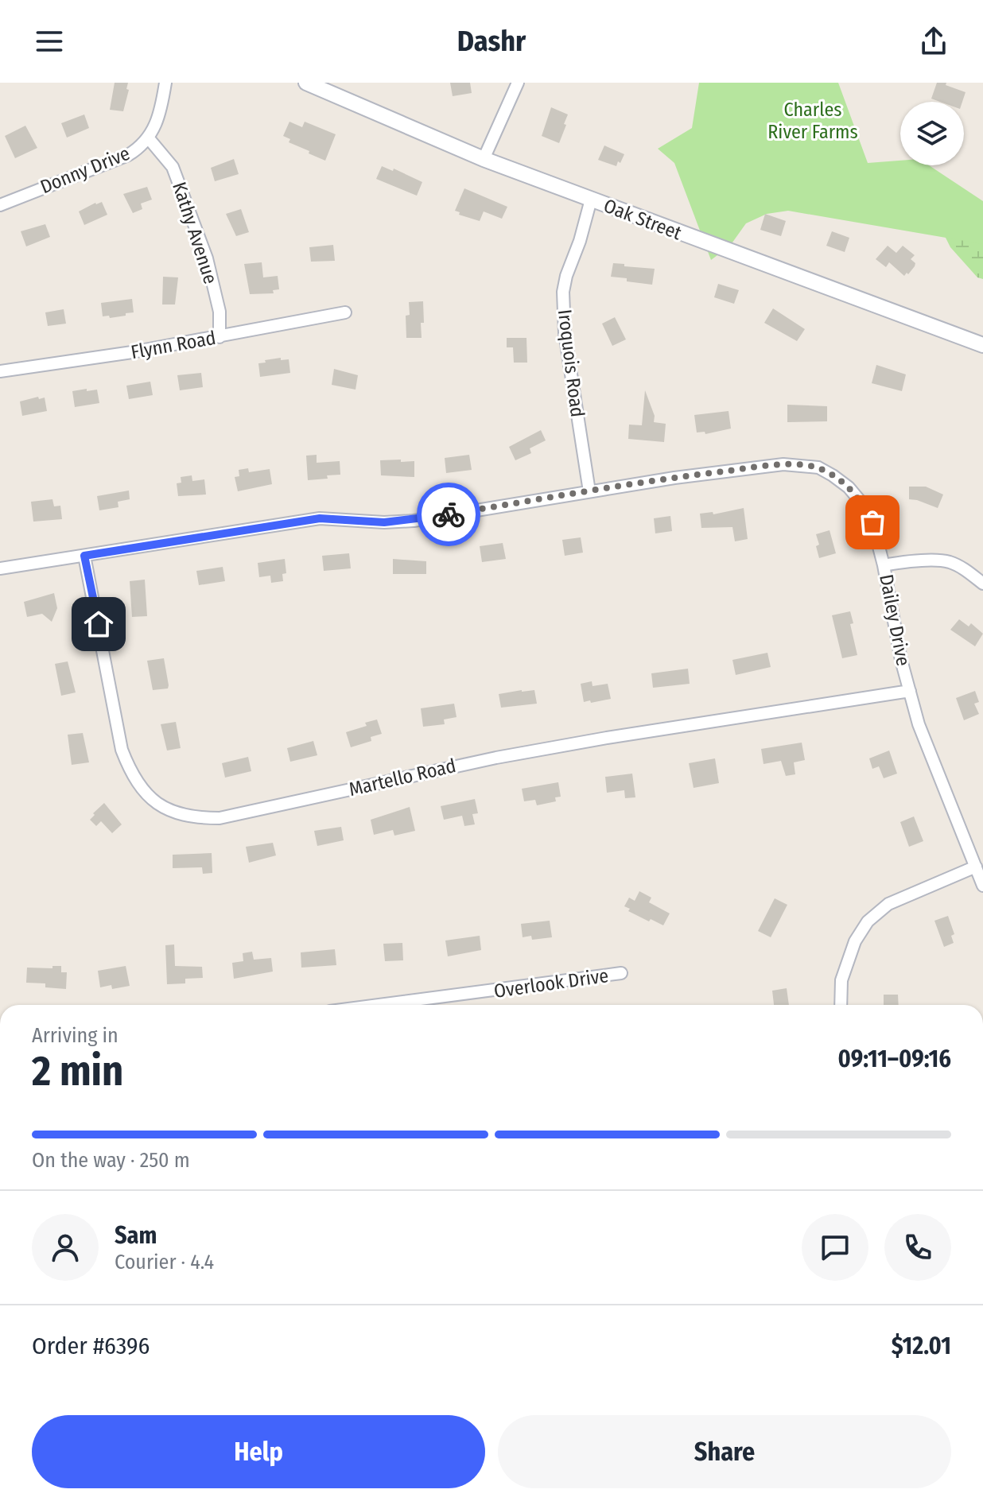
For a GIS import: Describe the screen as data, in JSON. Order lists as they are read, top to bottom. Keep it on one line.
{"streets":{"main road":["Oak Street"],"street":["Donny Drive","Kathy Avenue","Flynn Road","Iroquois Road","Dailey Drive","Martello Road","Overlook Drive"]},"crossings":[["Donny Drive","Kathy Avenue"],["Oak Street","Iroquois Road"],["Kathy Avenue","Flynn Road"],["Iroquois Road","Dailey Drive"],["Dailey Drive","Martello Road"]],"parks":["Charles River Farms"],"page":{"header":"Dashr","heading":["2 min","Arriving in","09:11–09:16"],"panel":["Sam","Courier · 4.4","Order #6396","$12.01"],"bar":"On the way · 250 m","buttons":["Help","Share"]}}
